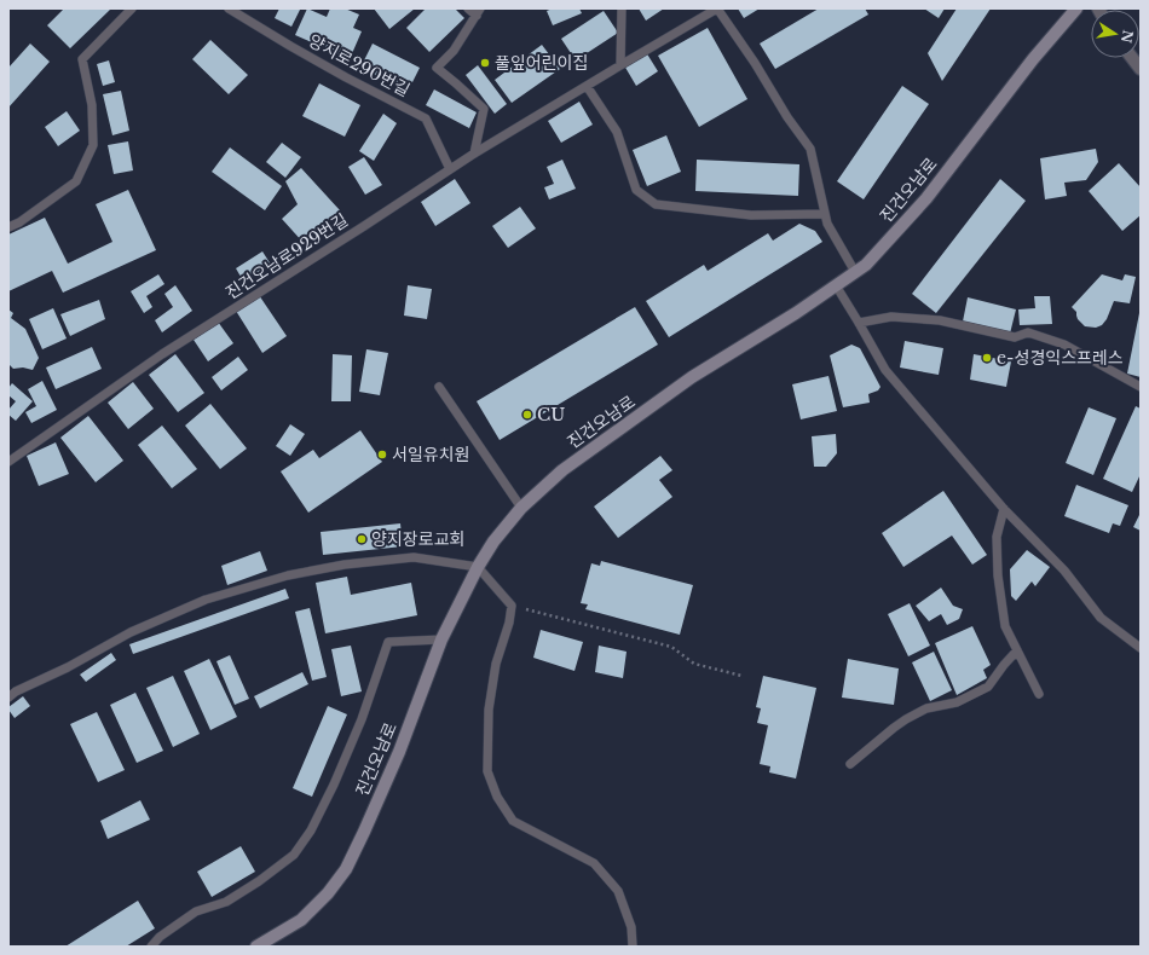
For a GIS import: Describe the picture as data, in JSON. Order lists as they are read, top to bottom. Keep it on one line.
{"streets":{"main road":["진건오남로"],"lane":["양지로290번길","진건오남로929번길"]},"crossings":[["양지로290번길","진건오남로929번길"],["진건오남로","진건오남로929번길"]],"places":["풀잎어린이집","e-성경익스프레스","CU","서일유치원","양지장로교회"],"north":"right"}
